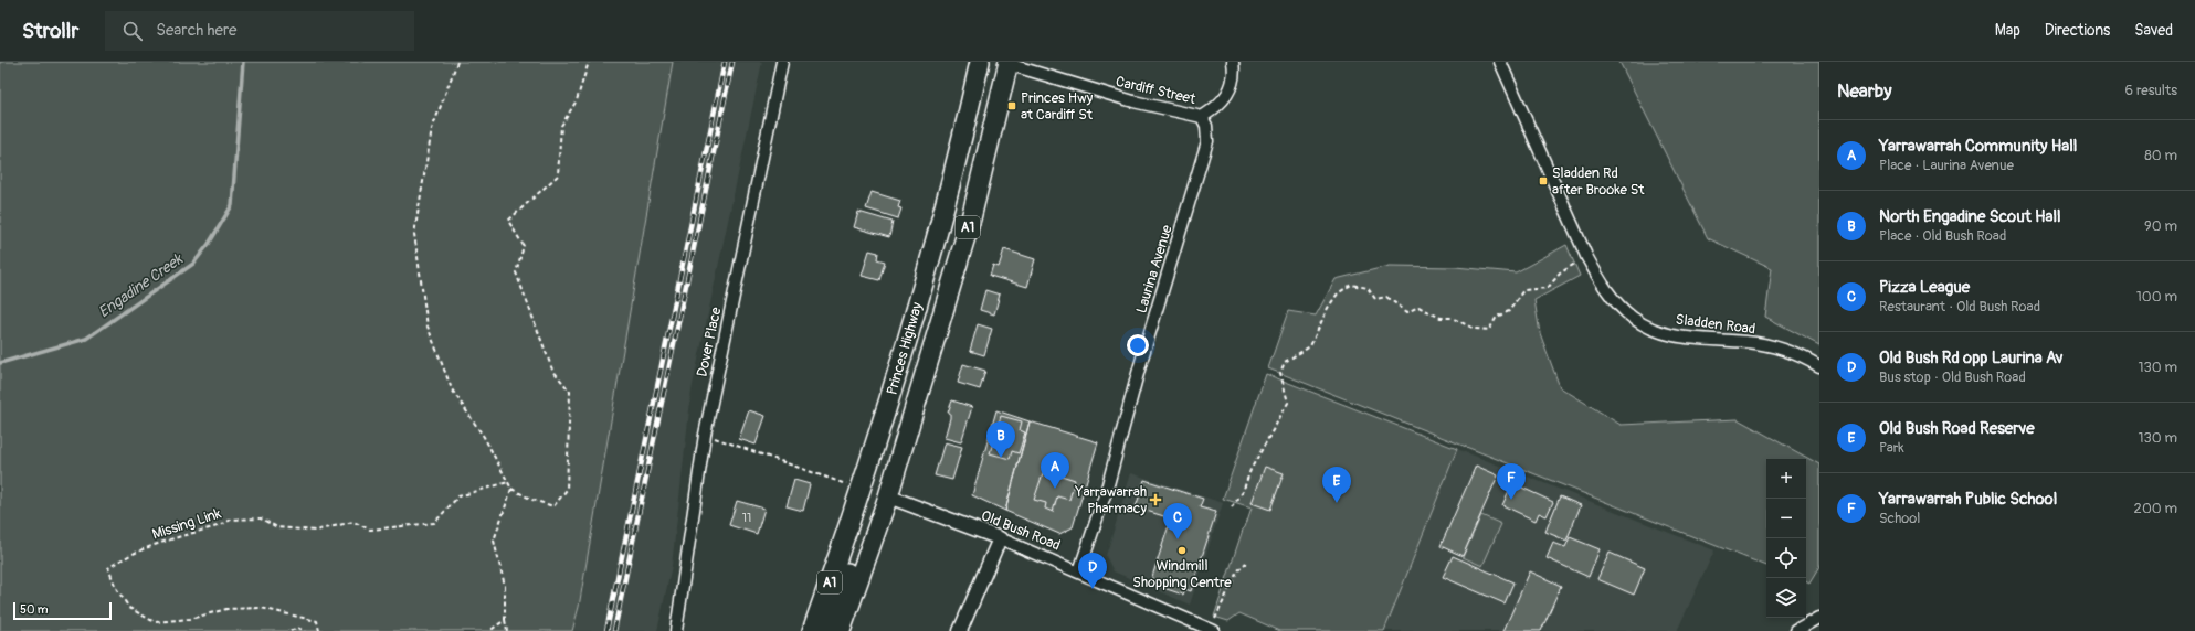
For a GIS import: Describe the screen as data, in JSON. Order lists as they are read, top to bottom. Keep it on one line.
{"streets":{"highway":["A1","Princes Highway"],"street":["Cardiff Street","Laurina Avenue","Sladden Road","Dover Place","Old Bush Road"],"path":["Missing Link"]},"crossings":[["Cardiff Street","Laurina Avenue"],["Cardiff Street","Princes Highway"],["Laurina Avenue","Old Bush Road"],["Princes Highway","Old Bush Road"]],"water":["Engadine Creek"],"places":{"transit":["Princes Hwy at Cardiff St","Sladden Rd after Brooke St"],"health":["Yarrawarrah Pharmacy"],"other":["Windmill Shopping Centre"]},"house_numbers":["11"],"scale_bar":"50 m","page":{"header":"Strollr","search":"Search here","nav":["Map","Directions","Saved"],"heading":["Nearby","6 results"],"list":[{"mark":"A","name":"Yarrawarrah Community Hall","note":"Place · Laurina Avenue","value":"80 m"},{"mark":"B","name":"North Engadine Scout Hall","note":"Place · Old Bush Road","value":"90 m"},{"mark":"C","name":"Pizza League","note":"Restaurant · Old Bush Road","value":"100 m"},{"mark":"D","name":"Old Bush Rd opp Laurina Av","note":"Bus stop · Old Bush Road","value":"130 m"},{"mark":"E","name":"Old Bush Road Reserve","note":"Park","value":"130 m"},{"mark":"F","name":"Yarrawarrah Public School","note":"School","value":"200 m"}],"pins":["B","A","F","E","C","D"],"map_buttons":["+","−"],"scale":"50 m"}}
